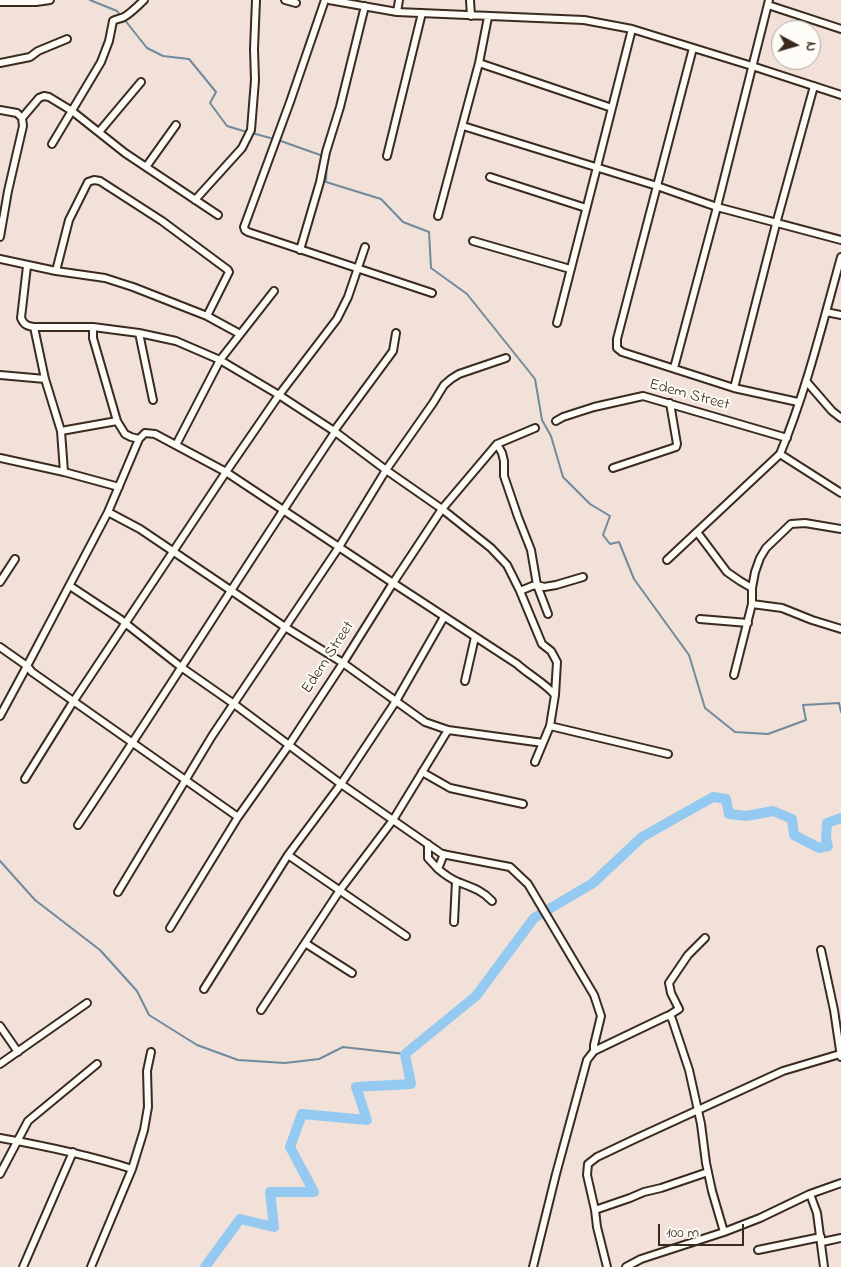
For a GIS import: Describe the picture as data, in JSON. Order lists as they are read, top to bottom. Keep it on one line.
{"streets":{"street":["Edem Street"]},"scale_bar":"100 m","north":"right"}
